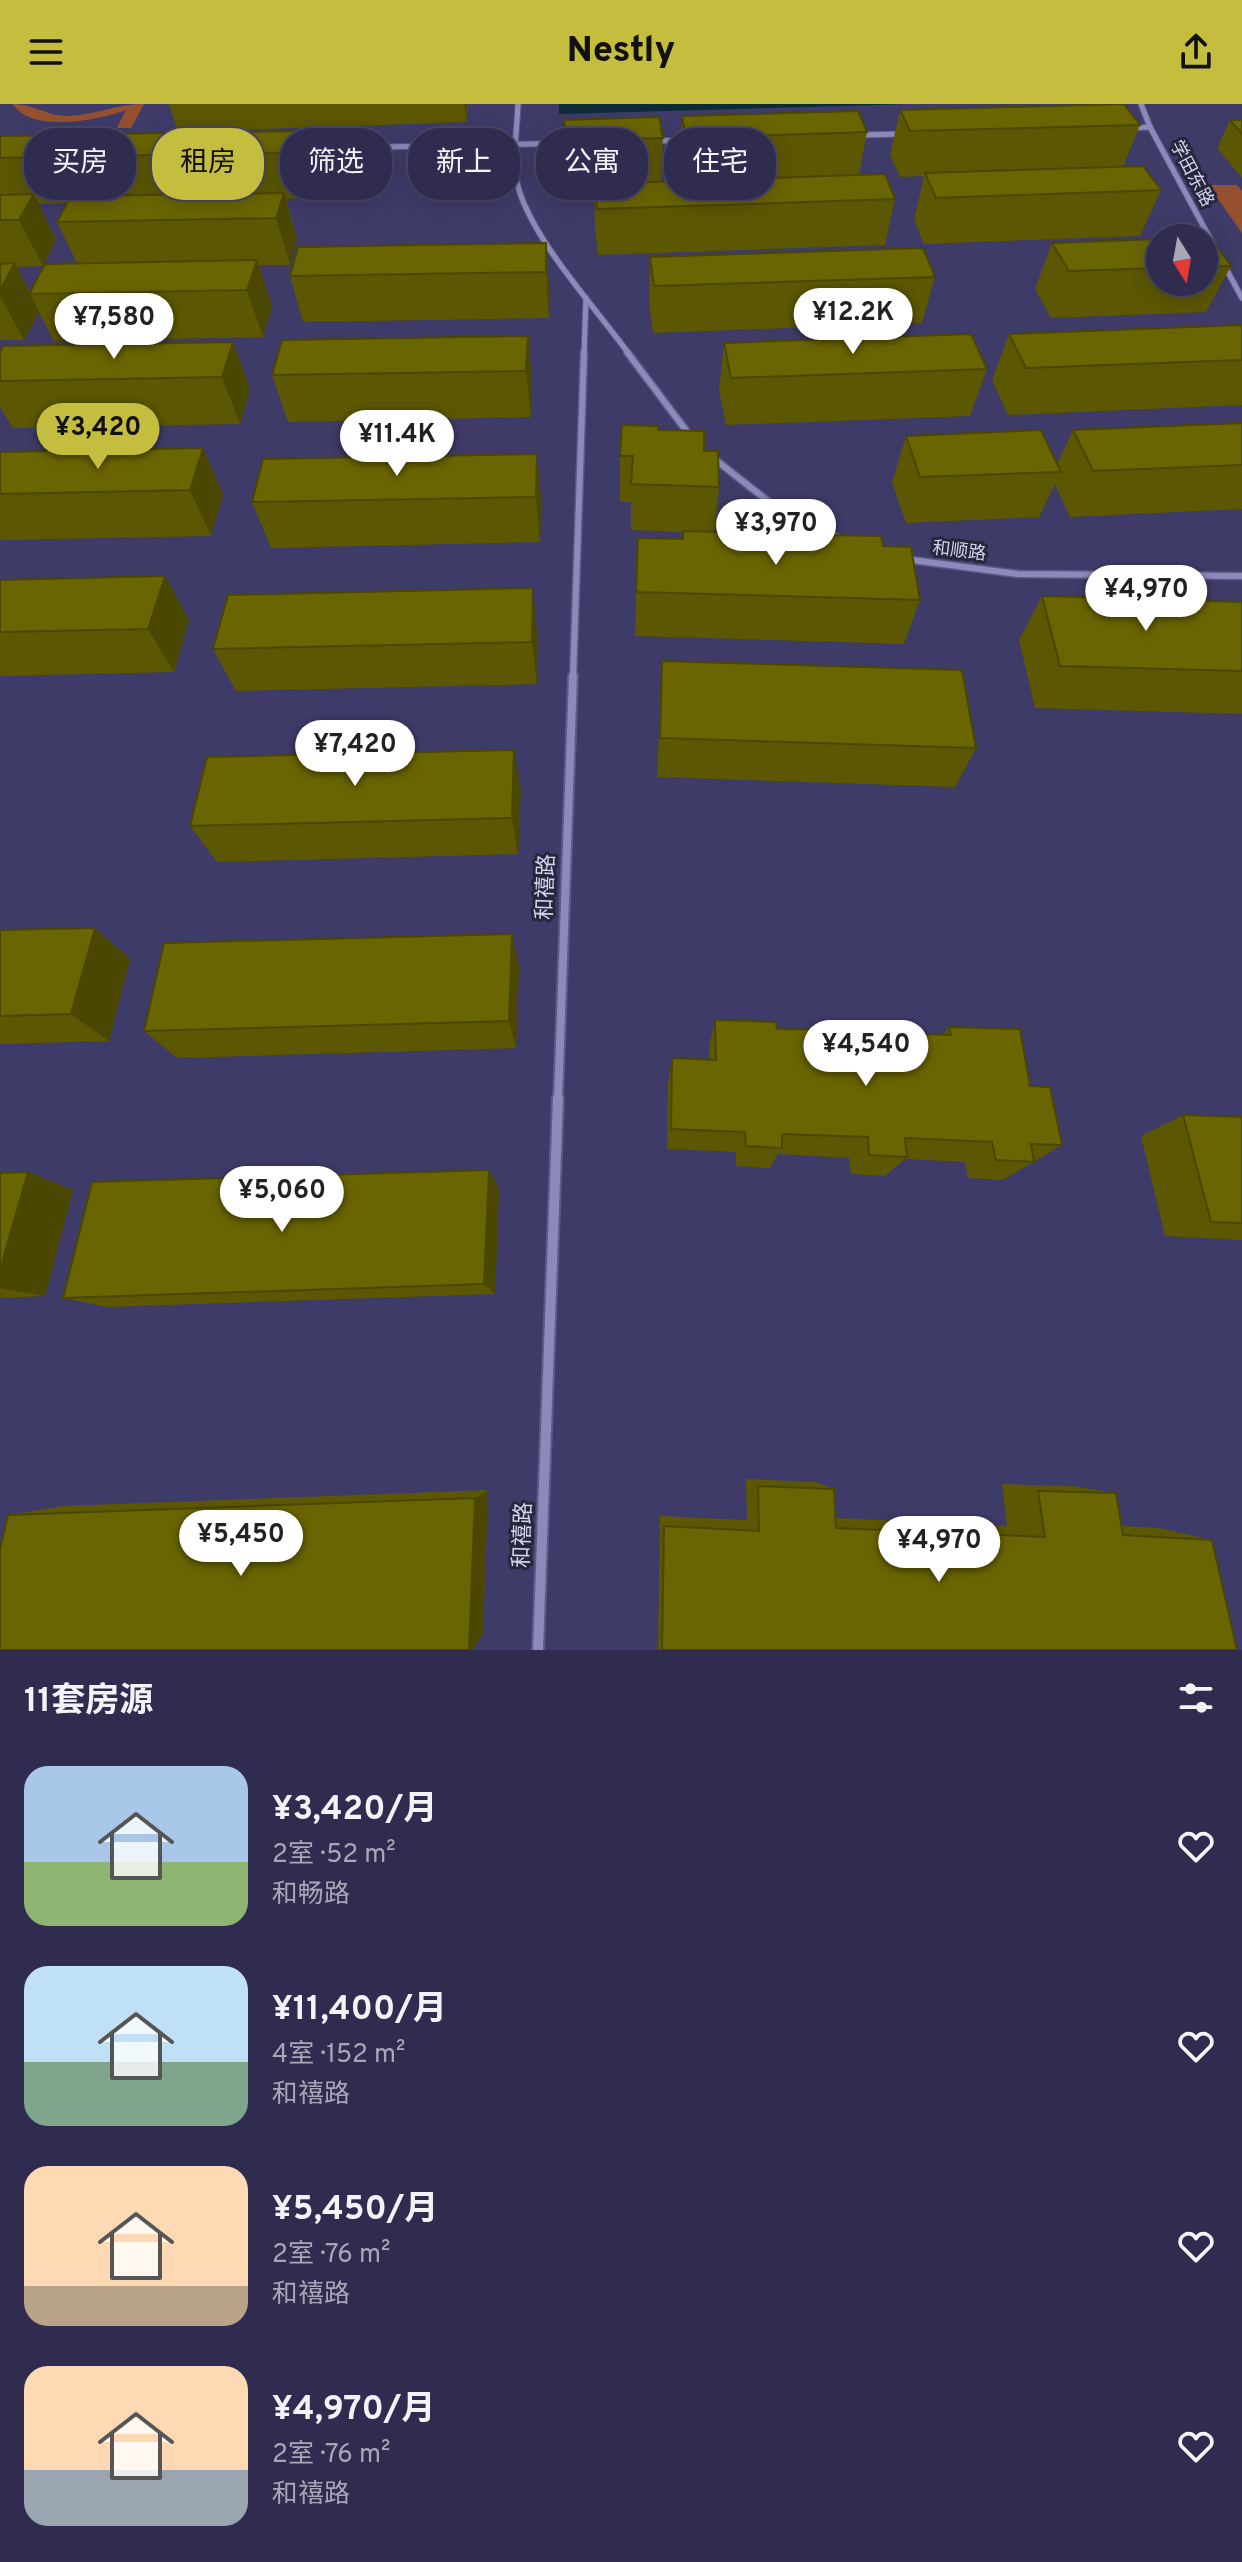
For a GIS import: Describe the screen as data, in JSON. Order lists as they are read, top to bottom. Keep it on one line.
{"streets":{"street":["学田东路","和顺路","和禧路"]},"north":"bottom","page":{"header":"Nestly","chip":["买房","租房","筛选","新上","公寓","住宅"],"price":["¥12.2K","¥7,580","¥3,420","¥11.4K","¥3,970","¥4,970","¥7,420","¥4,540","¥5,060","¥5,450","¥4,970"],"heading":"11套房源","list":[{"name":"¥3,420/月","note":"2室 · 52 m² · 和畅路"},{"name":"¥11,400/月","note":"4室 · 152 m² · 和禧路"},{"name":"¥5,450/月","note":"2室 · 76 m² · 和禧路"},{"name":"¥4,970/月","note":"2室 · 76 m² · 和禧路"}]}}
